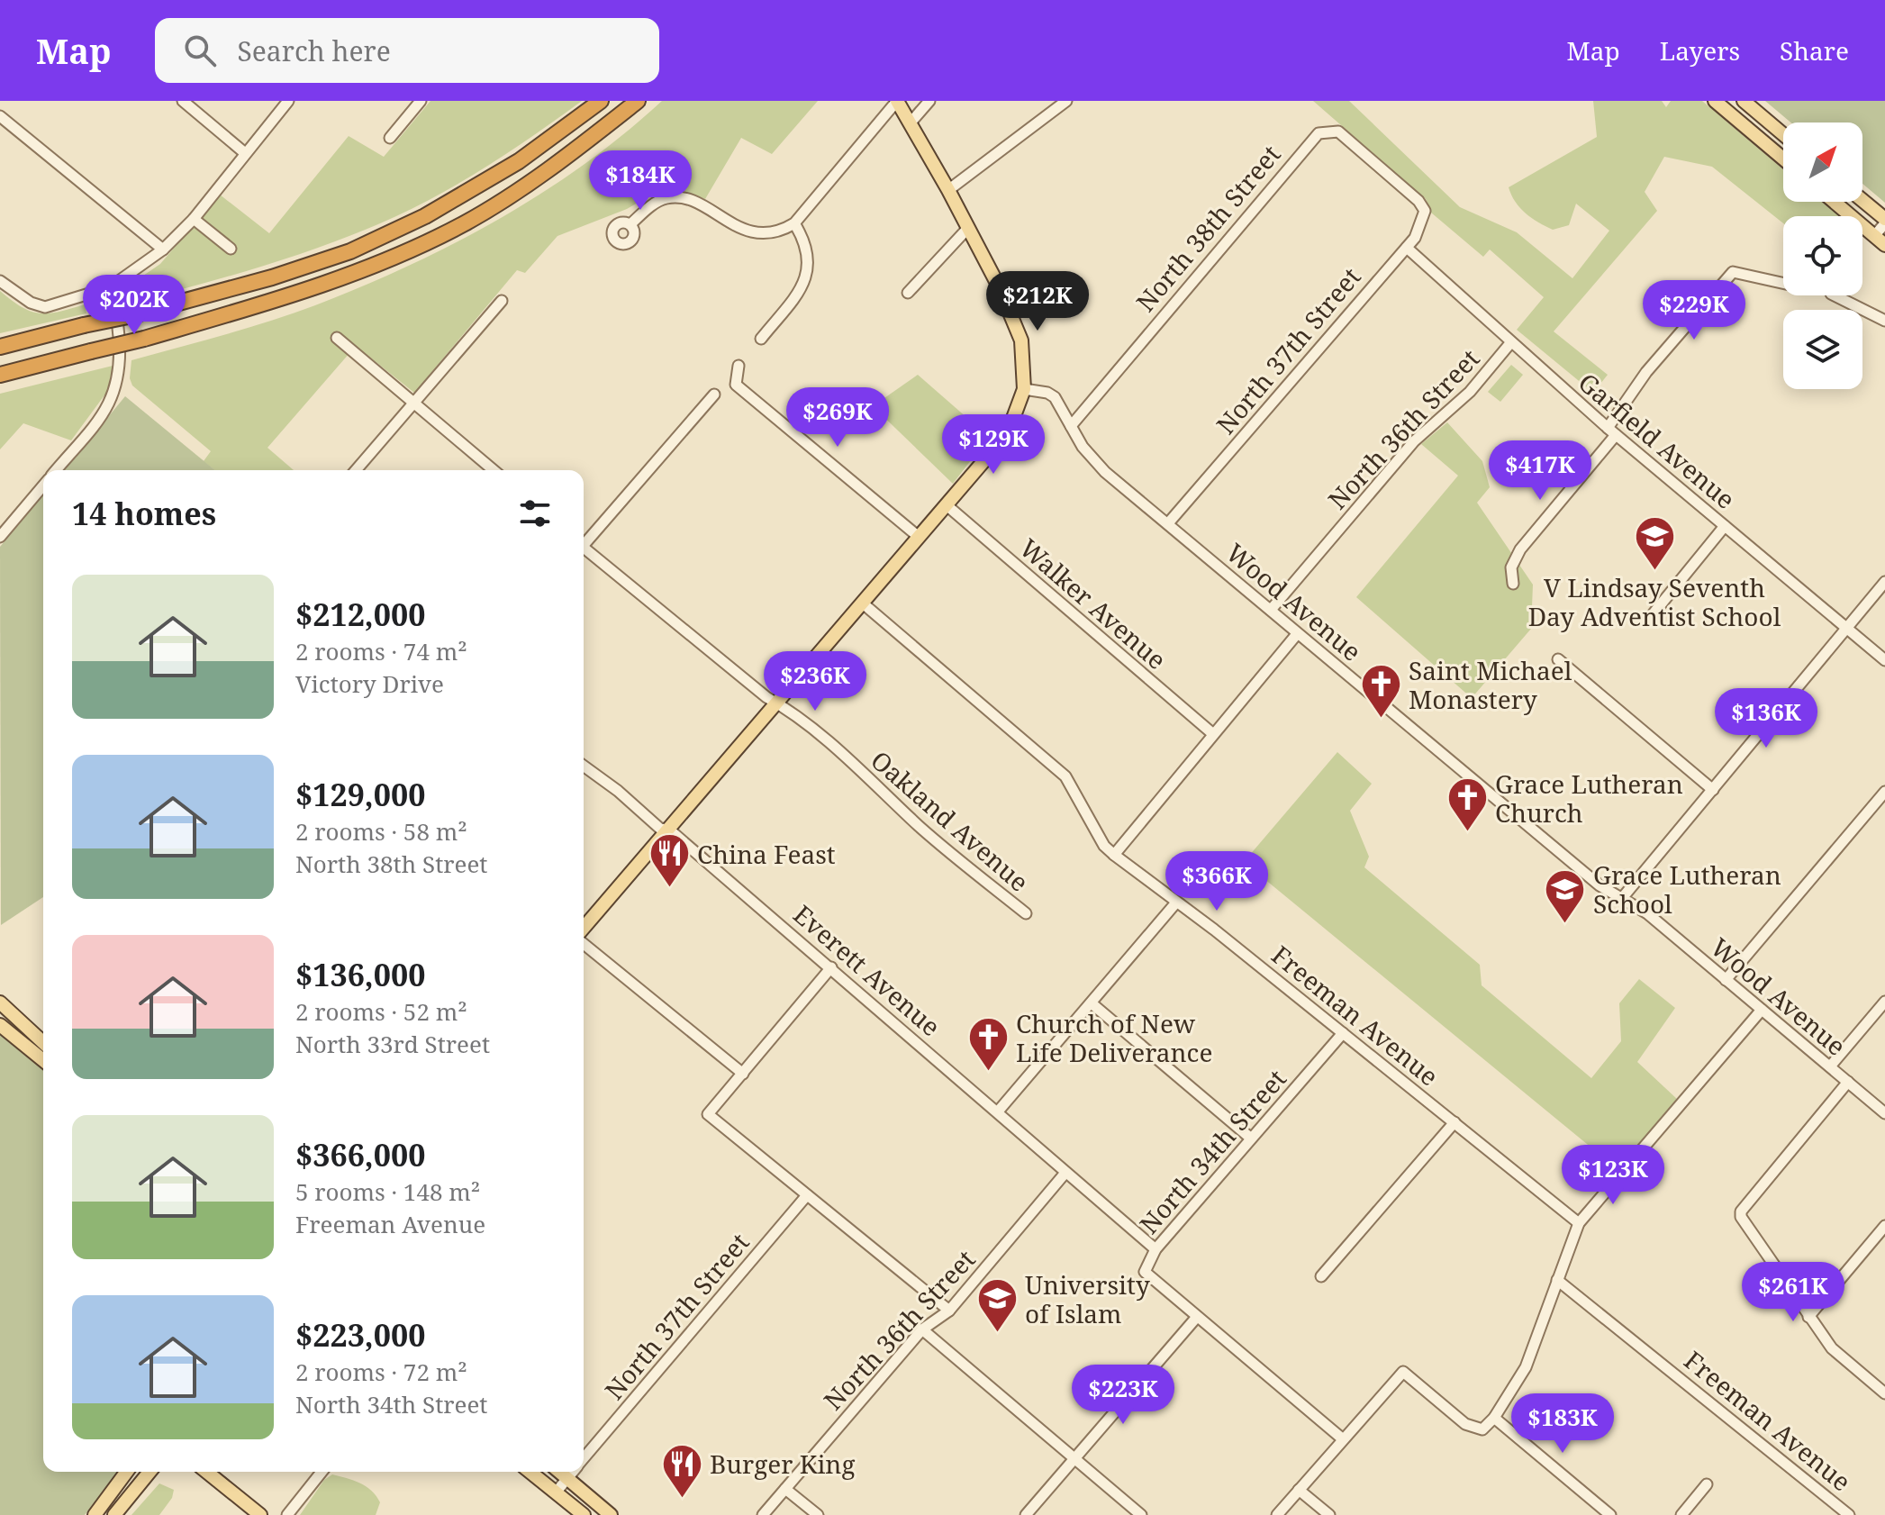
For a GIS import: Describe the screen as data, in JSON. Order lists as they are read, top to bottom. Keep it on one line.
{"streets":{"street":["North 38th Street","North 37th Street","North 36th Street","Garfield Avenue","Wood Avenue","Walker Avenue","Oakland Avenue","Everett Avenue","Freeman Avenue","North 34th Street"]},"crossings":[["North 38th Street","North 37th Street"],["North 38th Street","Wood Avenue"],["North 37th Street","Garfield Avenue"],["North 37th Street","Wood Avenue"],["North 36th Street","Garfield Avenue"],["North 36th Street","Wood Avenue"],["North 36th Street","Everett Avenue"],["Everett Avenue","North 34th Street"],["Freeman Avenue","North 34th Street"]],"places":{"school or university":["V Lindsay Seventh Day Adventist School","Grace Lutheran School","University of Islam"],"church":["Saint Michael Monastery","Grace Lutheran Church","Church of New Life Deliverance"],"restaurant":["China Feast","Burger King"]},"north":"top right","page":{"header":"Map","search":"Search here","nav":["Map","Layers","Share"],"price":["$184K","$212K","$202K","$229K","$269K","$129K","$417K","$236K","$136K","$366K","$123K","$261K","$223K","$183K"],"heading":"14 homes","list":[{"name":"$212,000","note":"2 rooms · 74 m² · Victory Drive"},{"name":"$129,000","note":"2 rooms · 58 m² · North 38th Street"},{"name":"$136,000","note":"2 rooms · 52 m² · North 33rd Street"},{"name":"$366,000","note":"5 rooms · 148 m² · Freeman Avenue"},{"name":"$223,000","note":"2 rooms · 72 m² · North 34th Street"}]}}
